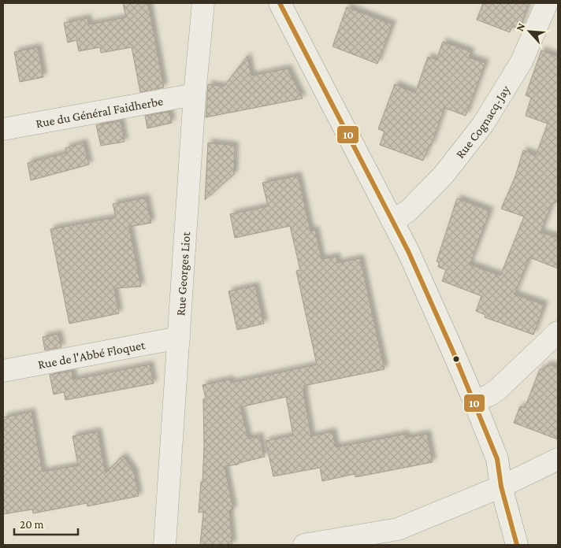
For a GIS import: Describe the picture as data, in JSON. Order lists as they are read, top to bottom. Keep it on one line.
{"streets":{"street":["Rue du Général Faidherbe","Rue Cognacq-Jay","Rue Georges Liot","Rue de l'Abbé Floquet"]},"crossings":[["Rue du Général Faidherbe","Rue Georges Liot"],["Rue Georges Liot","Rue de l'Abbé Floquet"]],"lines":["transit line 10"],"scale_bar":"20 m","north":"top left"}
